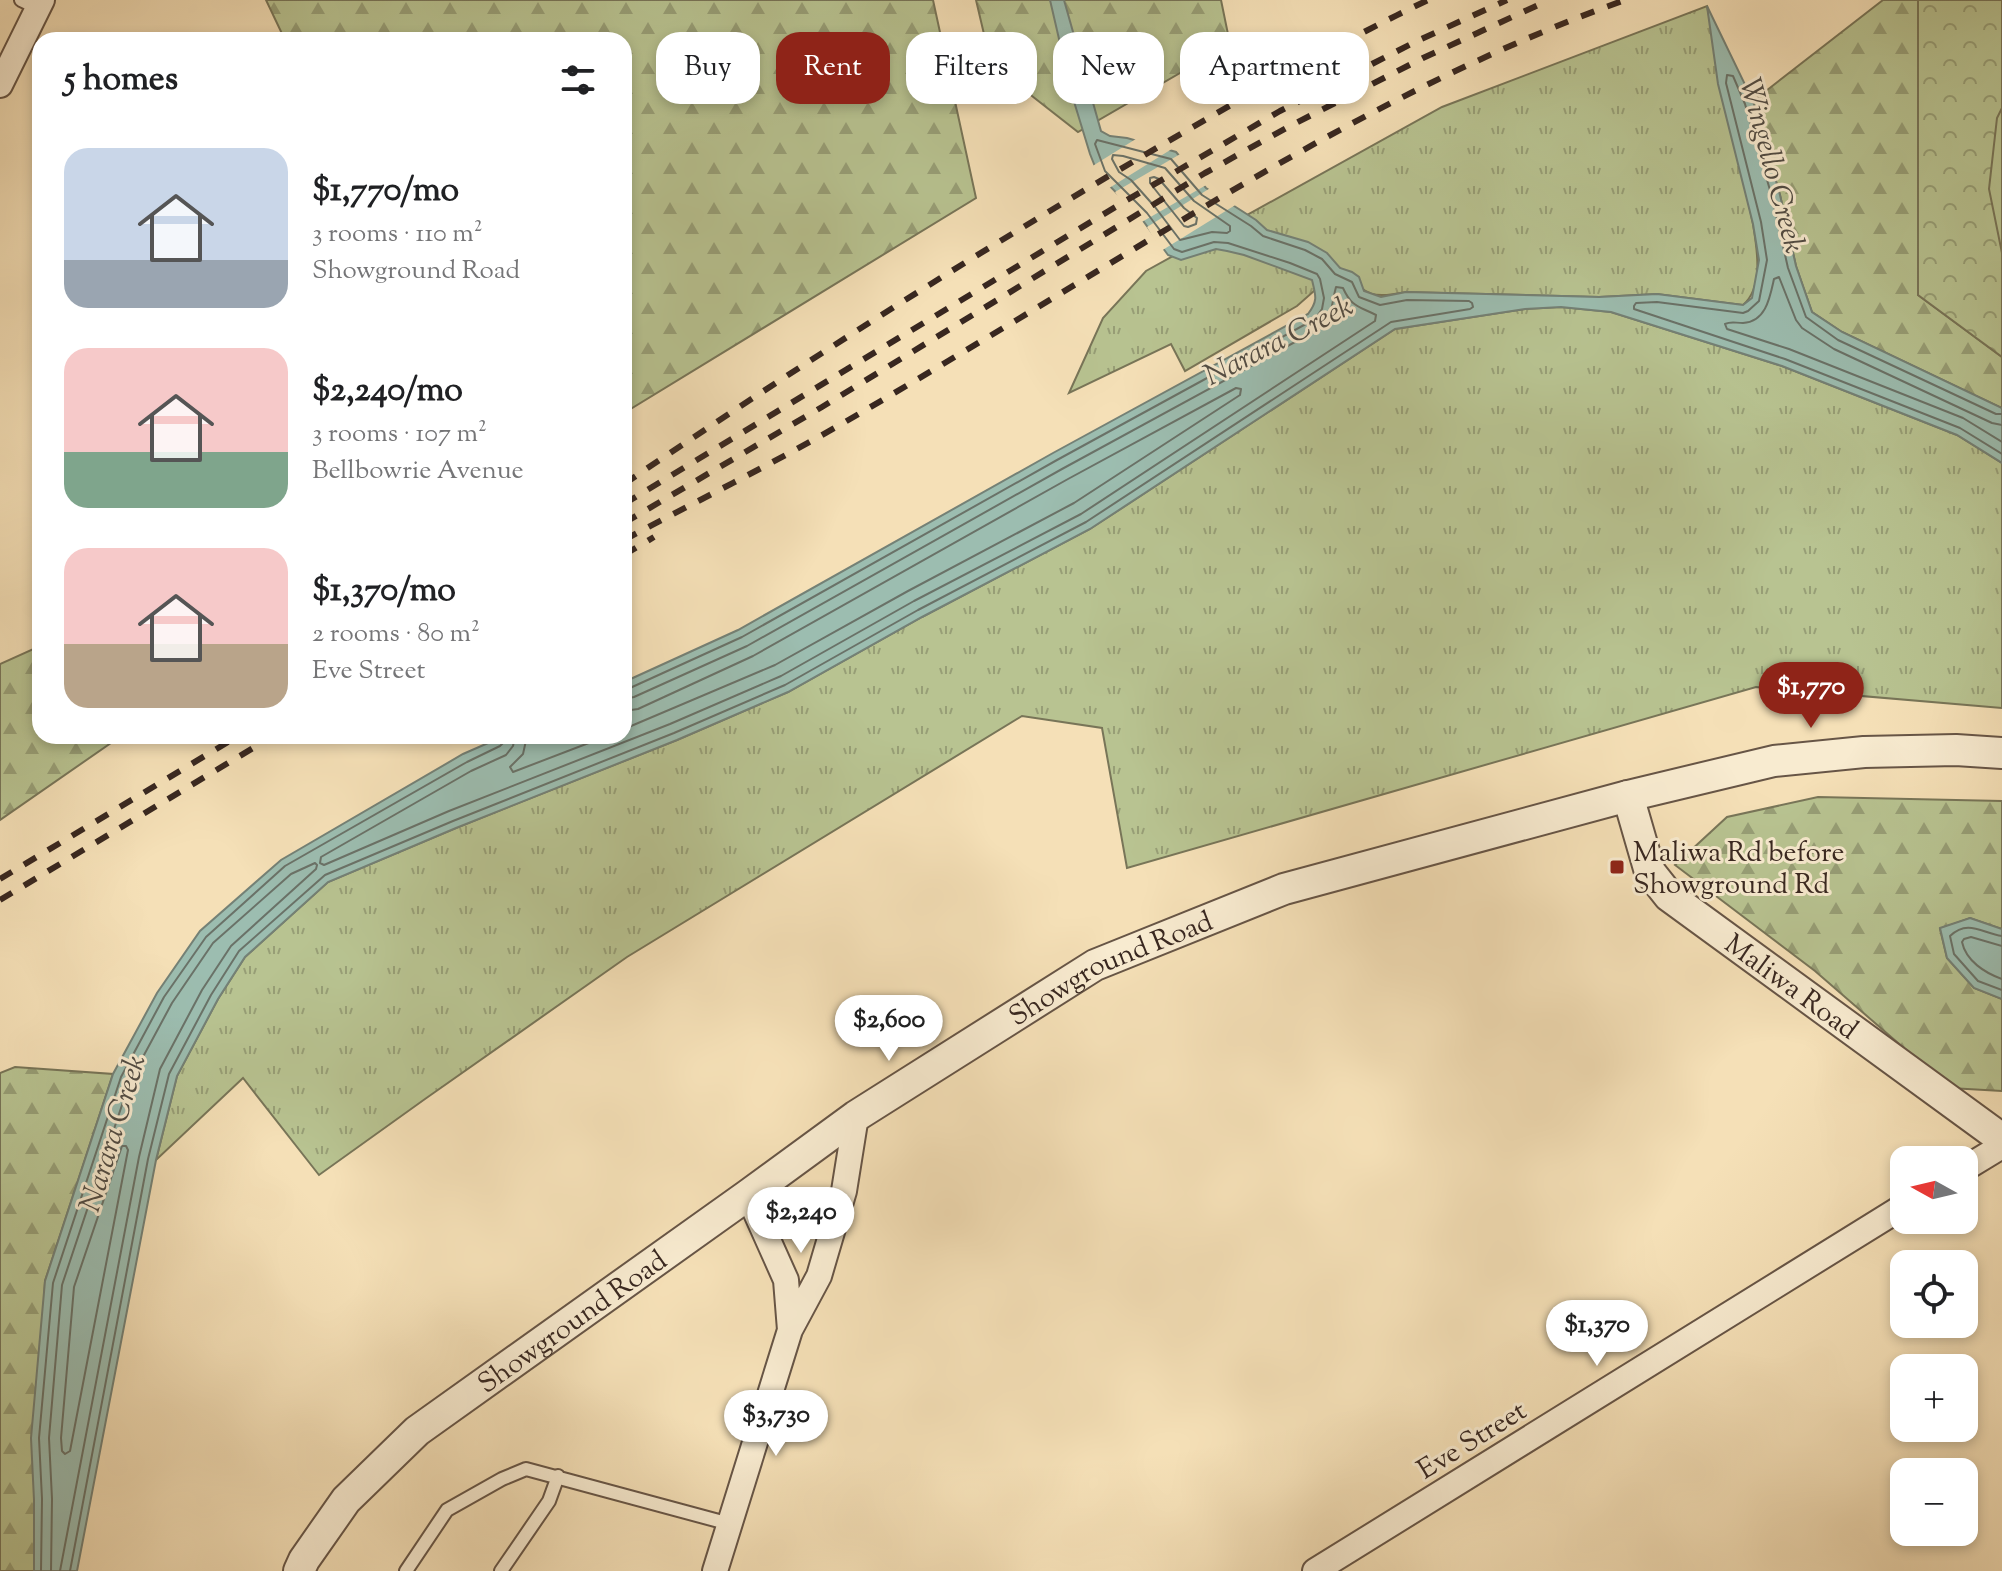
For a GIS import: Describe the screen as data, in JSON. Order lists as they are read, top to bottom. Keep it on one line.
{"streets":{"street":["Showground Road","Maliwa Road","Eve Street"]},"crossings":[["Showground Road","Maliwa Road"]],"water":["Wingello Creek","Narara Creek"],"places":{"transit":["Maliwa Rd before Showground Rd"]},"north":"left","page":{"chip":["Buy","Rent","Filters","New","Apartment"],"heading":"5 homes","list":[{"name":"$1,770/mo","note":"3 rooms · 110 m² · Showground Road"},{"name":"$2,240/mo","note":"3 rooms · 107 m² · Bellbowrie Avenue"},{"name":"$1,370/mo","note":"2 rooms · 80 m² · Eve Street"}],"price":["$1,770","$2,600","$2,240","$1,370","$3,730"],"map_buttons":["+","−"]}}
